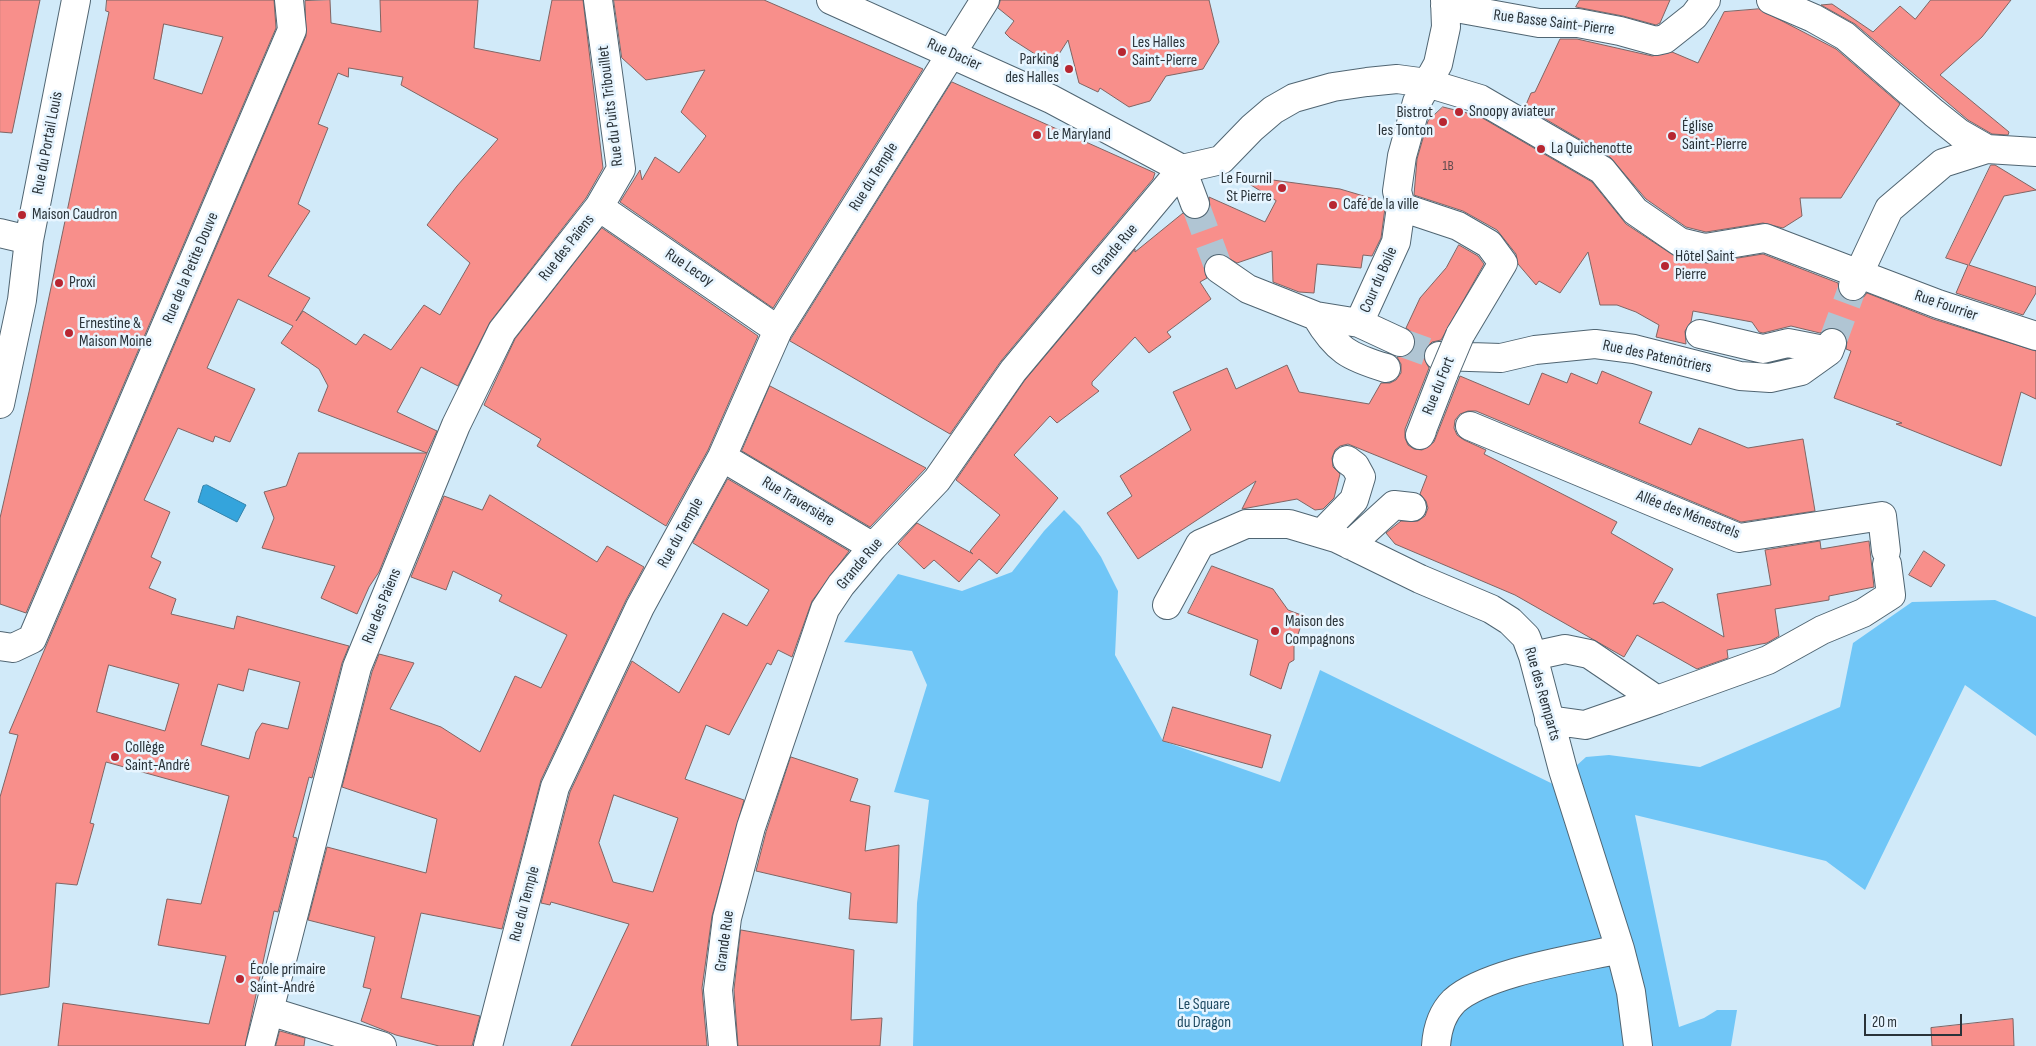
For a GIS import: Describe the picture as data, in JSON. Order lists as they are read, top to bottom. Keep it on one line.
{"streets":{"street":["Rue Basse Saint-Pierre","Rue Dacier","Rue du Puits Tribouillet","Rue du Portail Louis","Rue du Temple","Rue des Païens","Grande Rue","Rue de la Petite Douve","Rue Lecoy","Cour du Boile","Rue Fourrier","Rue des Patenôtriers","Rue du Fort","Rue Traversière","Allée des Ménestrels","Rue des Remparts"]},"crossings":[["Rue Basse Saint-Pierre","Cour du Boile"],["Rue Dacier","Rue du Temple"],["Rue Dacier","Grande Rue"],["Rue Dacier","Rue Fourrier"],["Rue du Puits Tribouillet","Rue des Païens"],["Rue du Puits Tribouillet","Rue Lecoy"],["Rue du Temple","Rue Lecoy"],["Rue du Temple","Rue Traversière"],["Rue des Païens","Rue Lecoy"],["Grande Rue","Rue Fourrier"],["Grande Rue","Rue Traversière"],["Cour du Boile","Rue Fourrier"],["Cour du Boile","Rue du Fort"],["Rue des Patenôtriers","Rue du Fort"],["Rue du Fort","Allée des Ménestrels"]],"parks":["Le Square du Dragon"],"places":["Les Halles Saint-Pierre","Parking des Halles","Snoopy aviateur","Bistrot les Tonton","Le Maryland","Église Saint-Pierre","La Quichenotte","Le Fournil St Pierre","Café de la ville","Maison Caudron","Hôtel Saint Pierre","Proxi","Ernestine & Maison Moine","Maison des Compagnons","Collège Saint-André","École primaire Saint-André"],"house_numbers":["1B"],"scale_bar":"20 m"}
